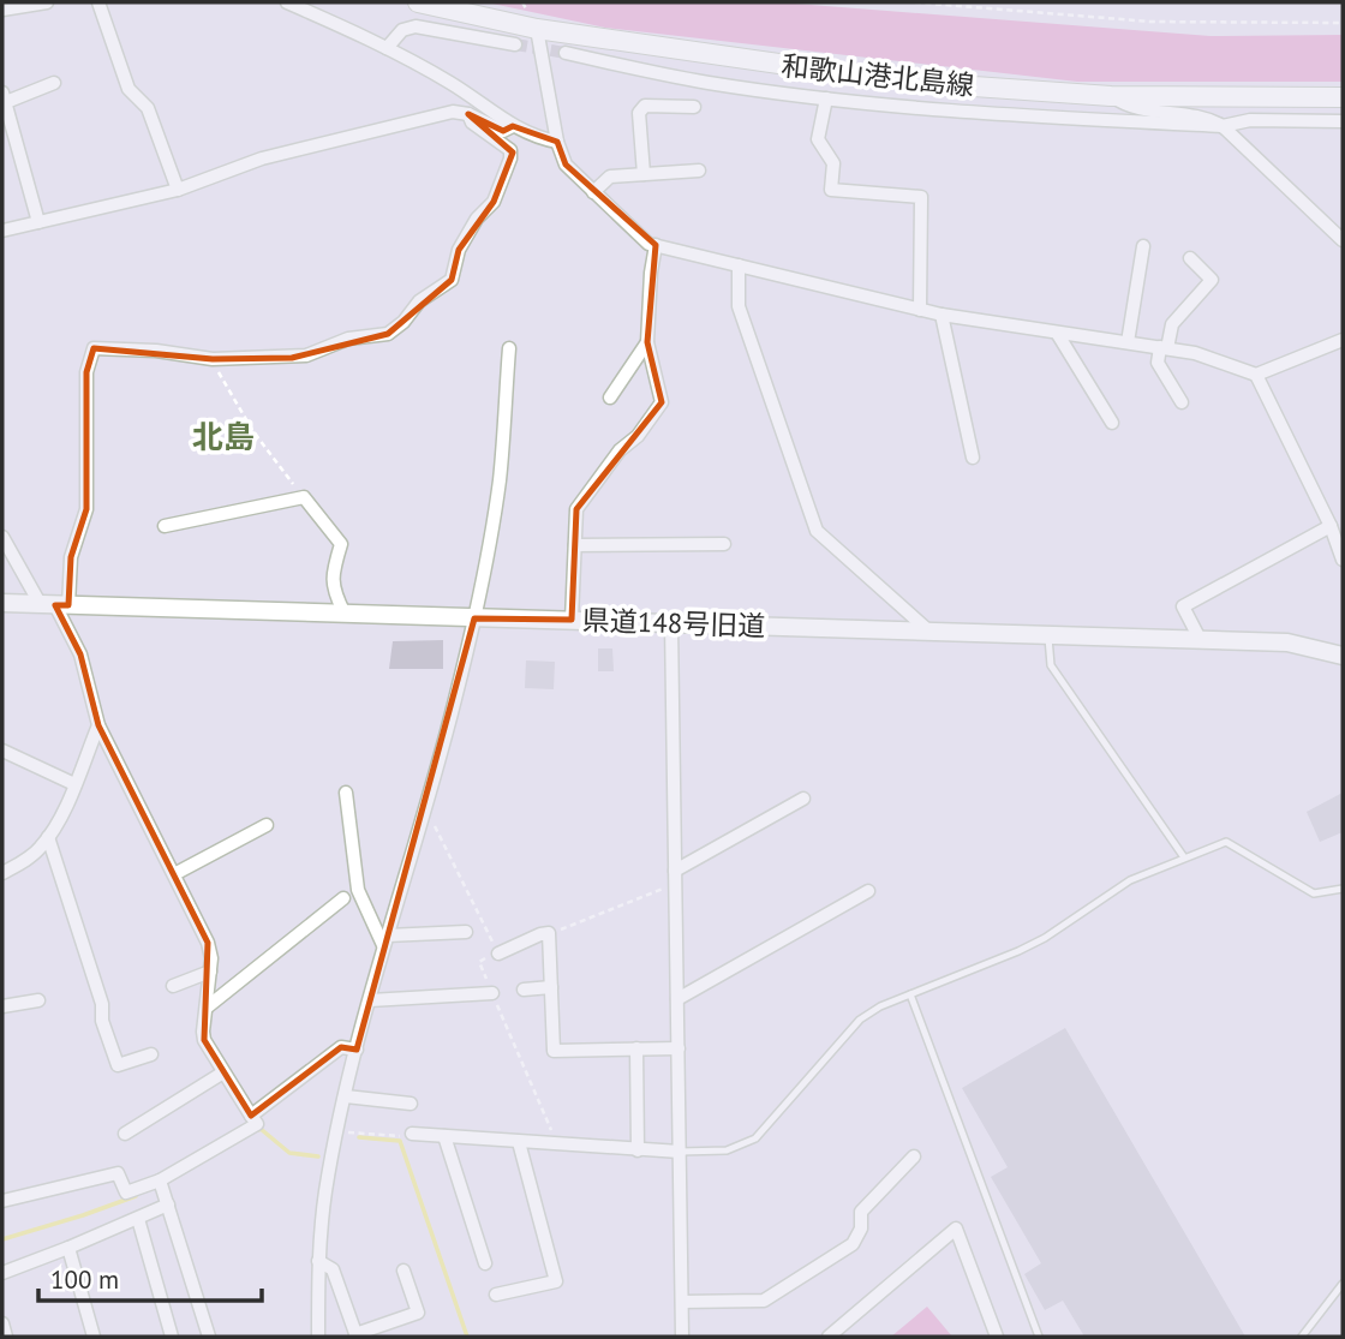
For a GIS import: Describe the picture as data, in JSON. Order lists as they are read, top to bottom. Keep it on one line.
{"streets":{"main road":["和歌山港北島線"],"street":["県道148号旧道"]},"districts":["北島"],"scale_bar":"100 m"}
